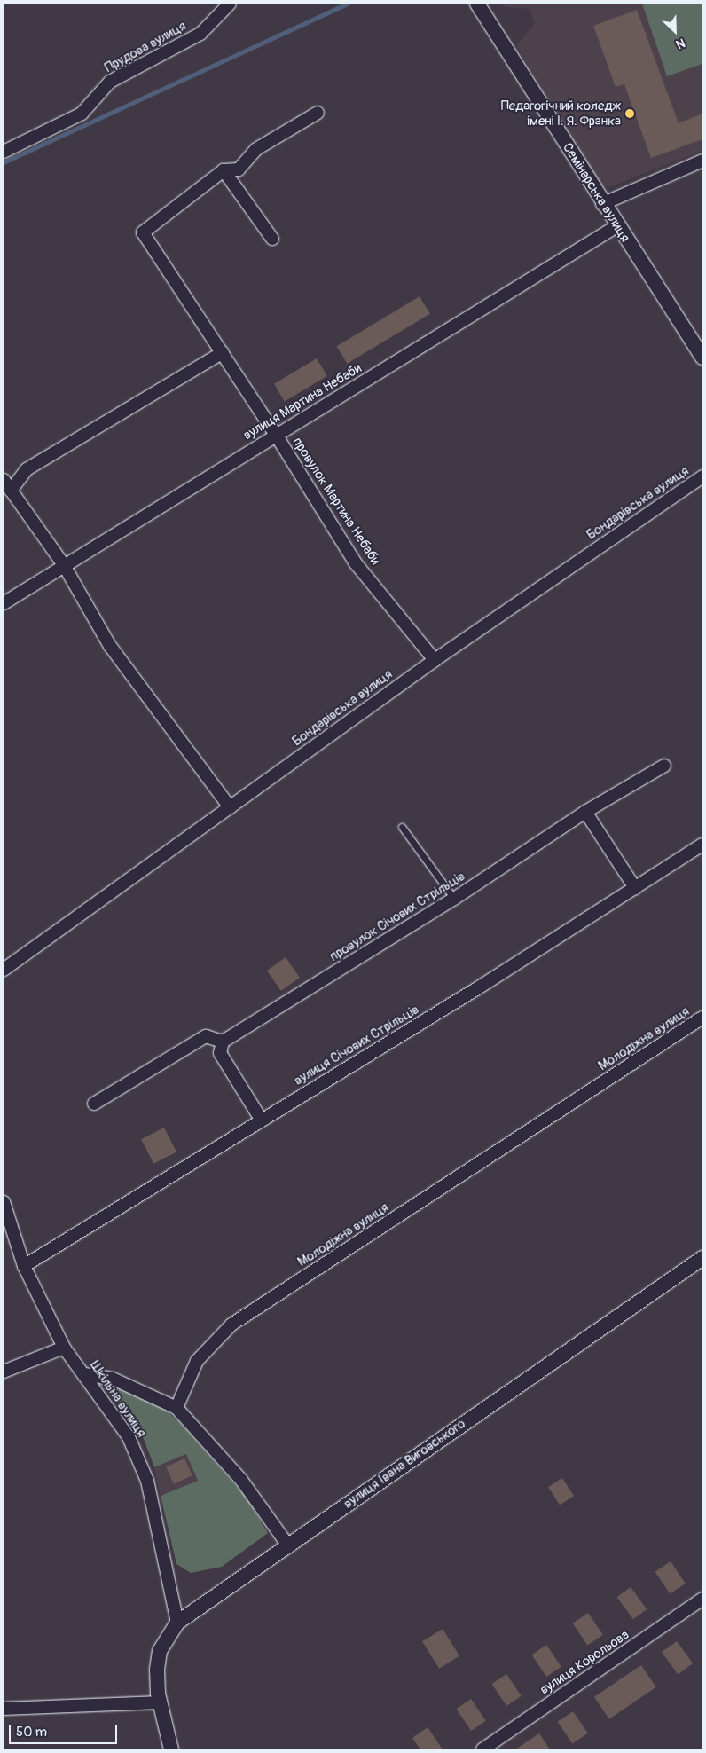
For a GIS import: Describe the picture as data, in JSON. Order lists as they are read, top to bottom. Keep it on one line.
{"streets":{"street":["Прудова вулиця","Семінарська вулиця","вулиця Мартина Небаби","провулок Мартина Небаби","Бондарівська вулиця","провулок Січових Стрільців","Молодіжна вулиця","вулиця Січових Стрільців","Шкільна вулиця","вулиця Івана Виговського","вулиця Корольова"]},"crossings":[["Семінарська вулиця","вулиця Мартина Небаби"],["вулиця Мартина Небаби","провулок Мартина Небаби"],["провулок Мартина Небаби","Бондарівська вулиця"],["вулиця Січових Стрільців","Шкільна вулиця"],["Шкільна вулиця","вулиця Івана Виговського"]],"places":["Педагогічний коледж імені І. Я. Франка"],"scale_bar":"50 m","north":"bottom right"}
